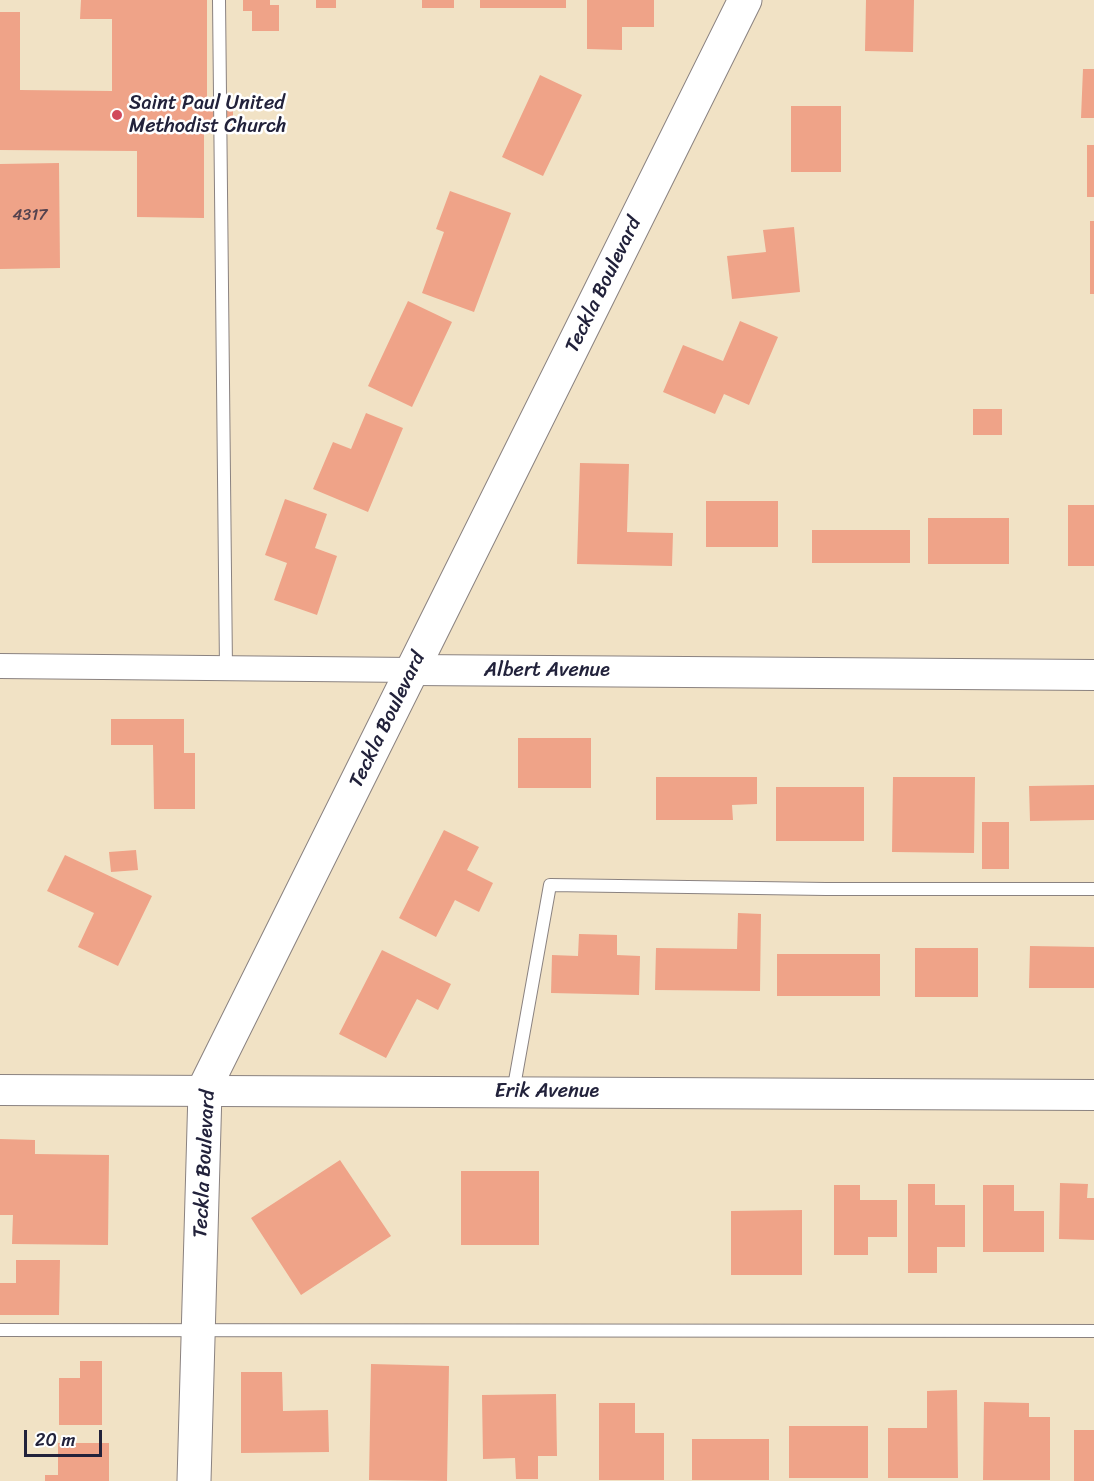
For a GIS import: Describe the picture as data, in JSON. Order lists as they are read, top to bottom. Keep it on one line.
{"streets":{"main road":["Teckla Boulevard"],"street":["Albert Avenue","Erik Avenue"]},"crossings":[["Teckla Boulevard","Albert Avenue"],["Teckla Boulevard","Erik Avenue"]],"places":["Saint Paul United Methodist Church"],"house_numbers":["4317"],"scale_bar":"20 m"}
